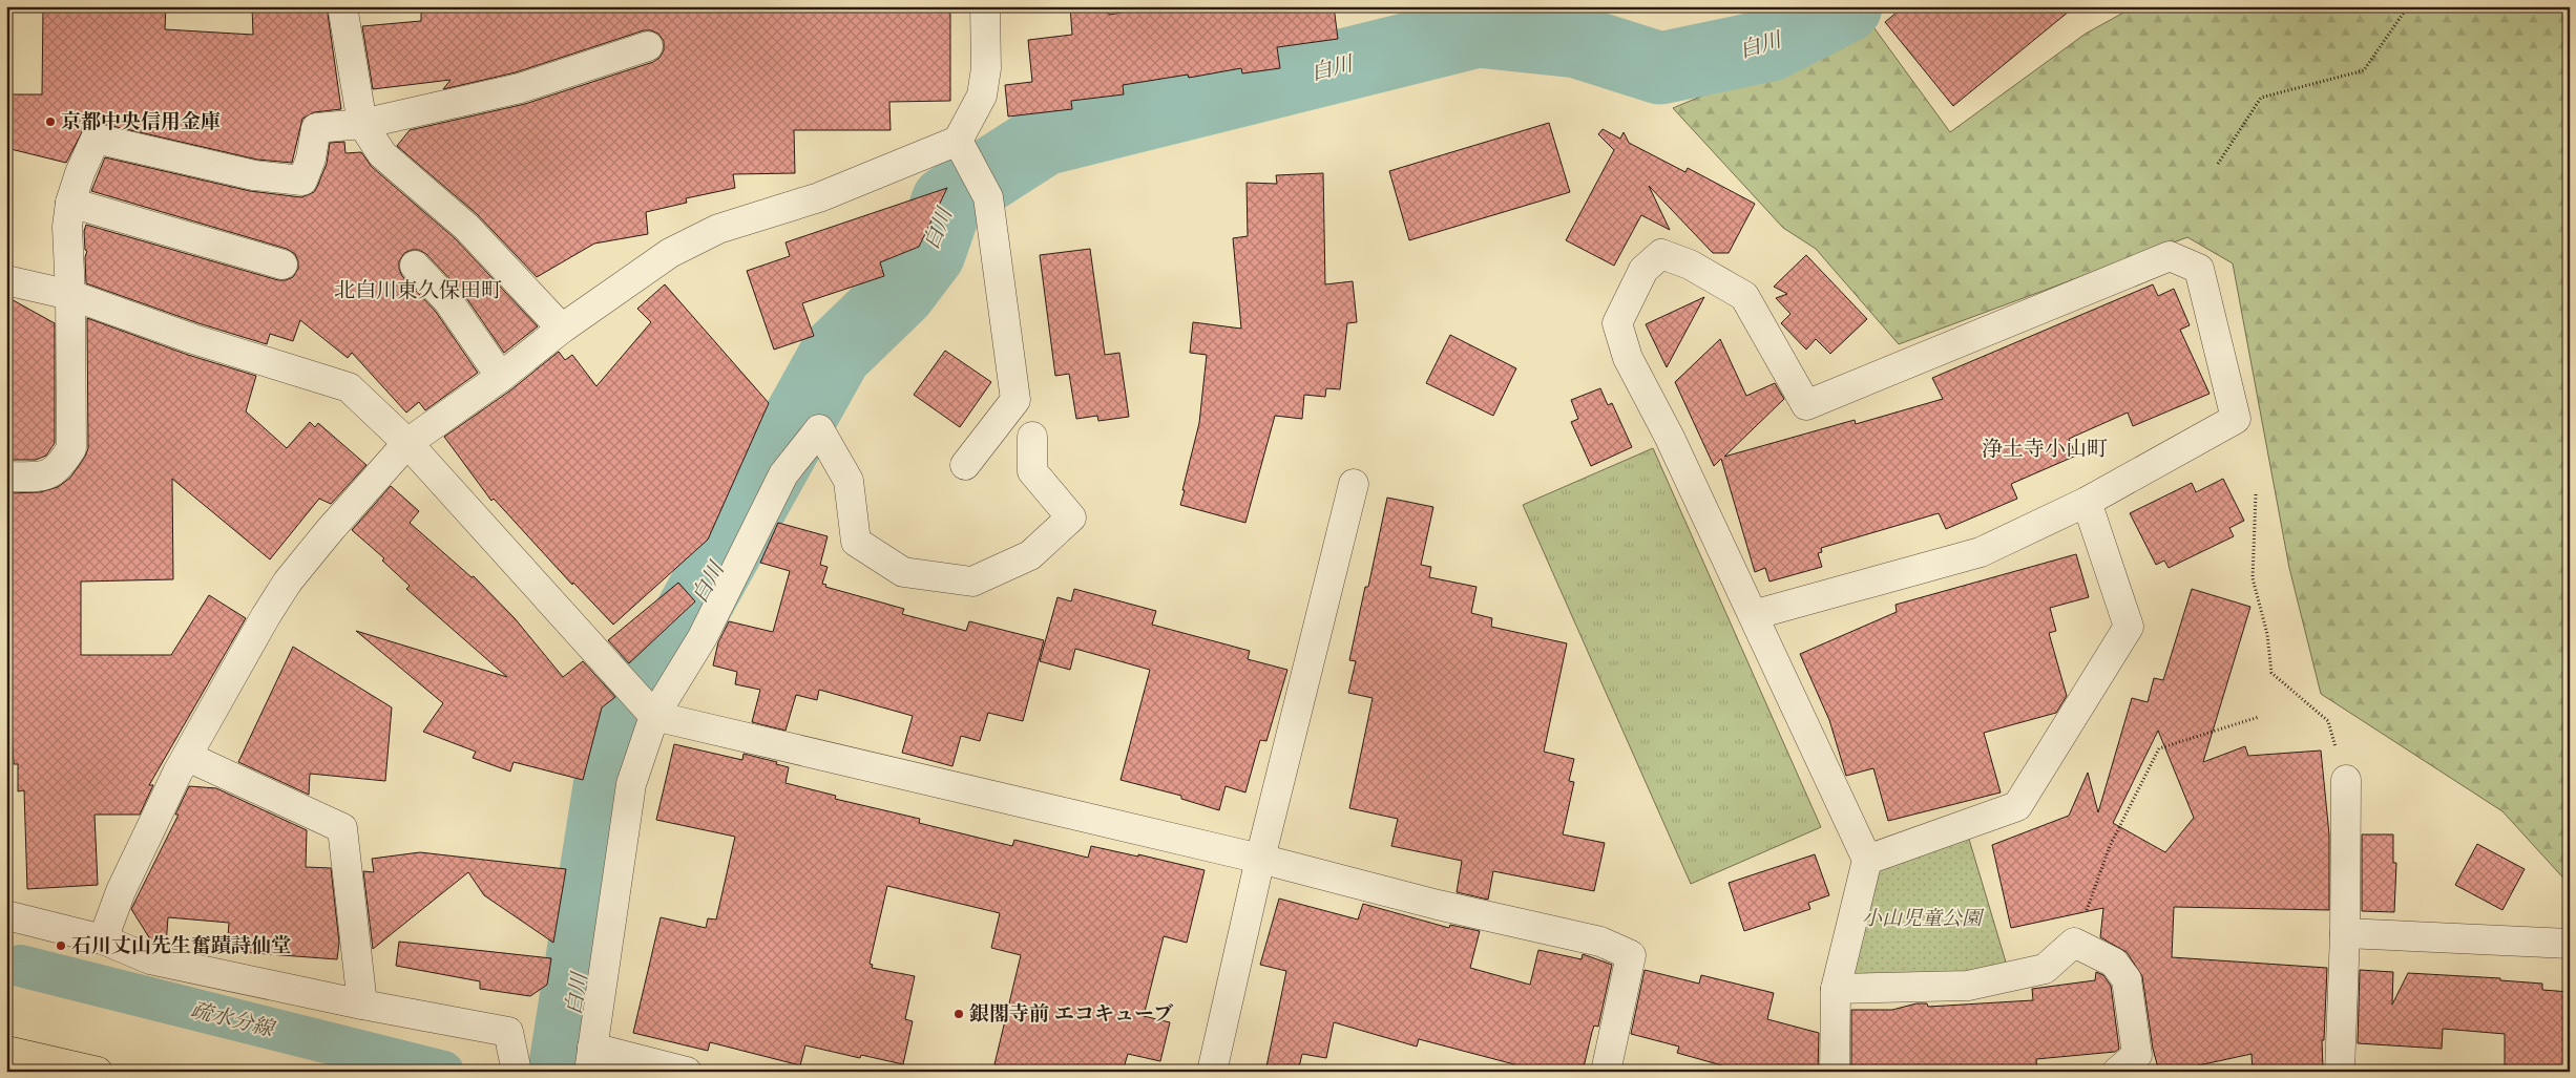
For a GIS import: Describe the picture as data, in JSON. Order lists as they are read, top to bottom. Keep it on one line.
{"districts":["北白川東久保田町","浄土寺小山町"],"water":["白川","疏水分線"],"parks":["小山児童公園"],"places":["京都中央信用金庫","石川丈山先生奮蹟詩仙堂","銀閣寺前 エコキューブ"]}
